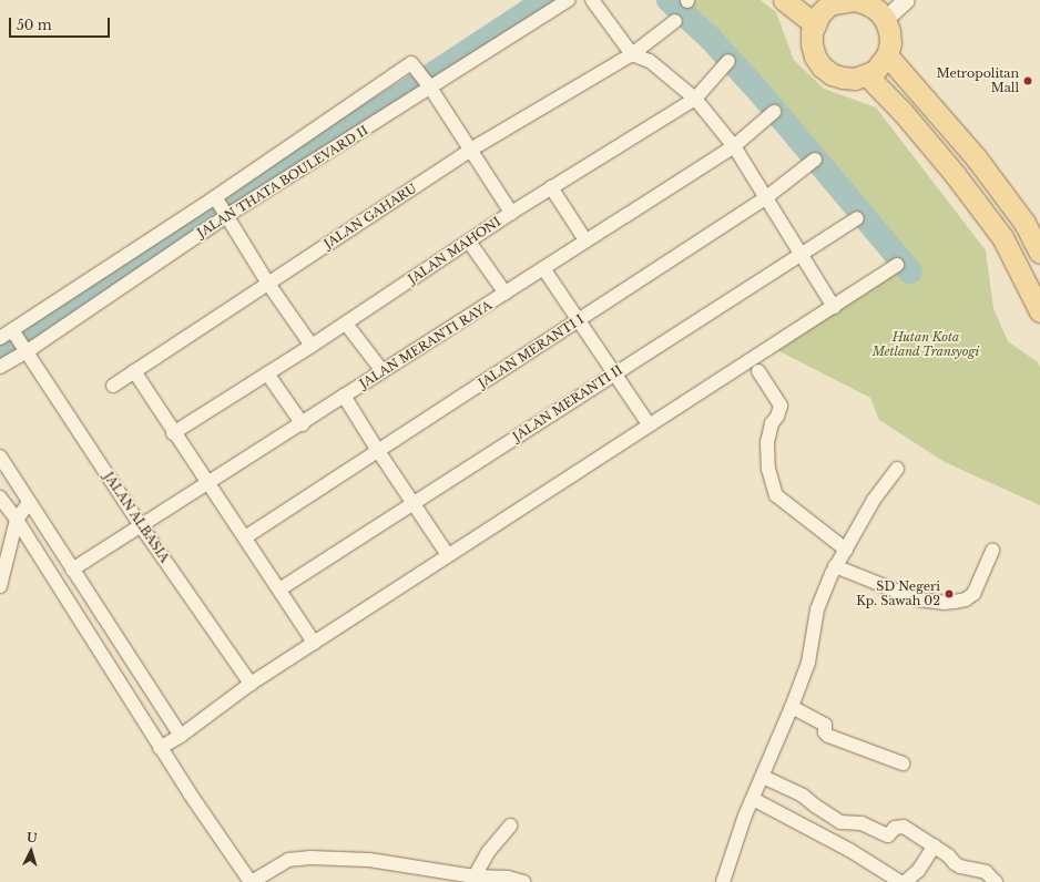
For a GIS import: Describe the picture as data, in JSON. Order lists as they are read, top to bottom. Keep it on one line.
{"streets":{"street":["JALAN THATA BOULEVARD II","JALAN GAHARU","JALAN MAHONI","JALAN MERANTI RAYA","JALAN MERANTI I","JALAN MERANTI II","JALAN ALBASIA"]},"crossings":[["JALAN THATA BOULEVARD II","JALAN ALBASIA"],["JALAN MERANTI RAYA","JALAN ALBASIA"]],"parks":["Hutan Kota Metland Transyogi"],"places":["Metropolitan Mall","SD Negeri Kp. Sawah 02"],"scale_bar":"50 m","north":"top"}
